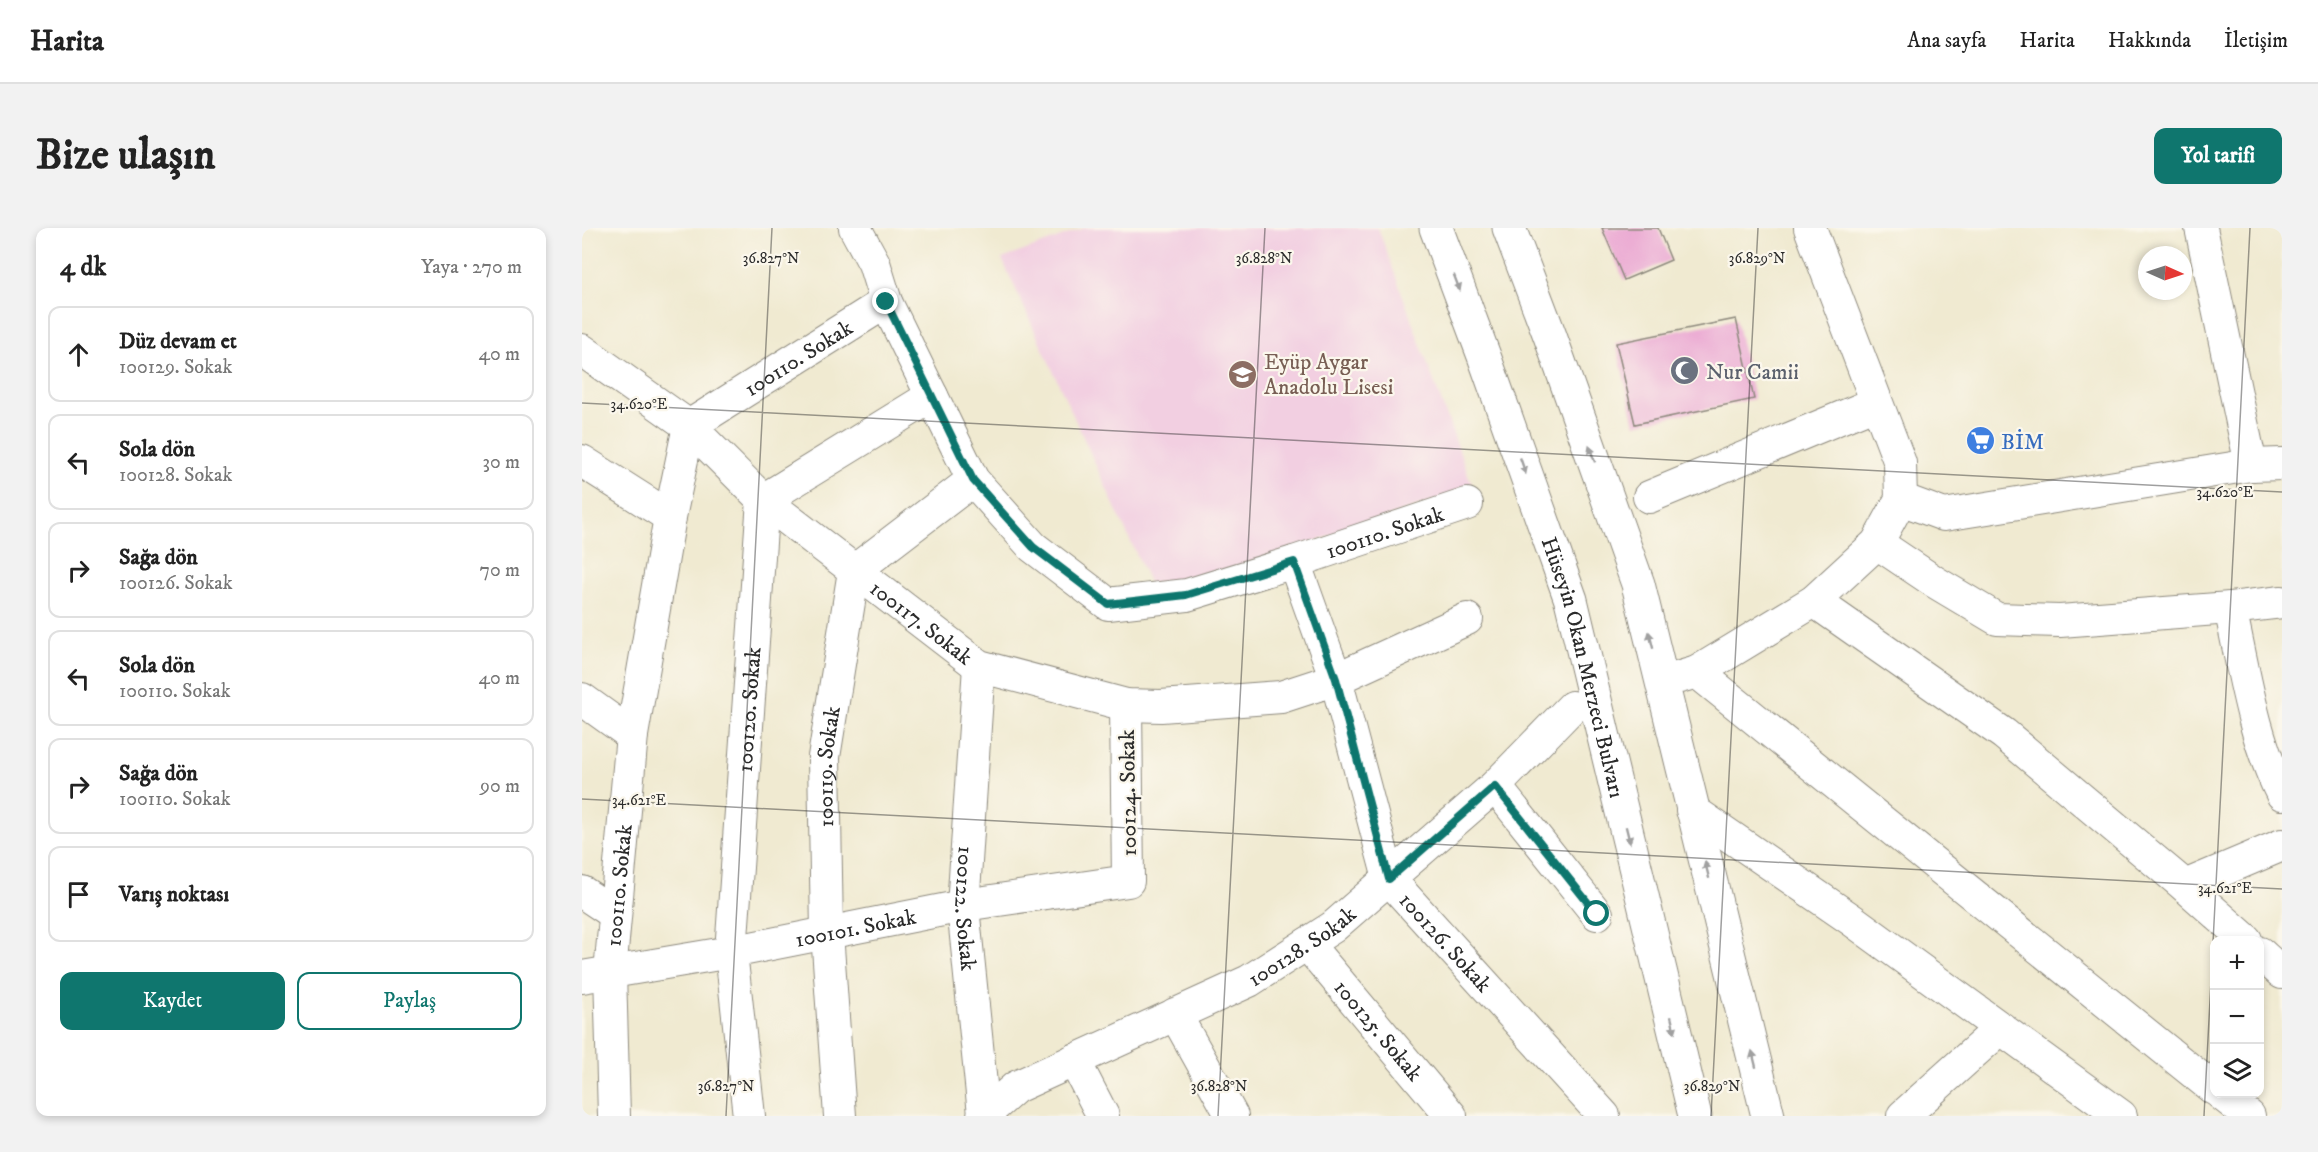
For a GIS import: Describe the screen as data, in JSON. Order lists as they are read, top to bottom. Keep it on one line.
{"streets":{"main road":["Hüseyin Okan Merzeci Bulvarı"],"street":["100110. Sokak","100117. Sokak","100120. Sokak","100119. Sokak","100124. Sokak","100122. Sokak","100101. Sokak","100126. Sokak","100128. Sokak","100125. Sokak"]},"crossings":[["100110. Sokak","100117. Sokak"],["100110. Sokak","100101. Sokak"],["100110. Sokak","100126. Sokak"],["100117. Sokak","100120. Sokak"],["100117. Sokak","100119. Sokak"],["100117. Sokak","100124. Sokak"],["100117. Sokak","100122. Sokak"],["100117. Sokak","100126. Sokak"],["100120. Sokak","100101. Sokak"],["100119. Sokak","100101. Sokak"],["100124. Sokak","100101. Sokak"],["100122. Sokak","100101. Sokak"],["100122. Sokak","100128. Sokak"],["100126. Sokak","100128. Sokak"],["100128. Sokak","100125. Sokak"]],"places":{"mosque":["Nur Camii"],"school or university":["Eyüp Aygar Anadolu Lisesi"],"supermarket":["BİM"]},"north":"right","page":{"header":"Harita","nav":["Ana sayfa","Harita","Hakkında","İletişim"],"buttons":["Yol tarifi",["Kaydet","Paylaş"]],"title":"Bize ulaşın","heading":["4 dk","Yaya · 270 m"],"list":[["Düz devam et","100129. Sokak","40 m"],["Sola dön","100128. Sokak","30 m"],["Sağa dön","100126. Sokak","70 m"],["Sola dön","100110. Sokak","40 m"],["Sağa dön","100110. Sokak","90 m"],"Varış noktası"],"map_buttons":["+","−"]},"coordinates":["36.827°N","36.828°N","36.829°N","34.620°E","34.621°E"]}
